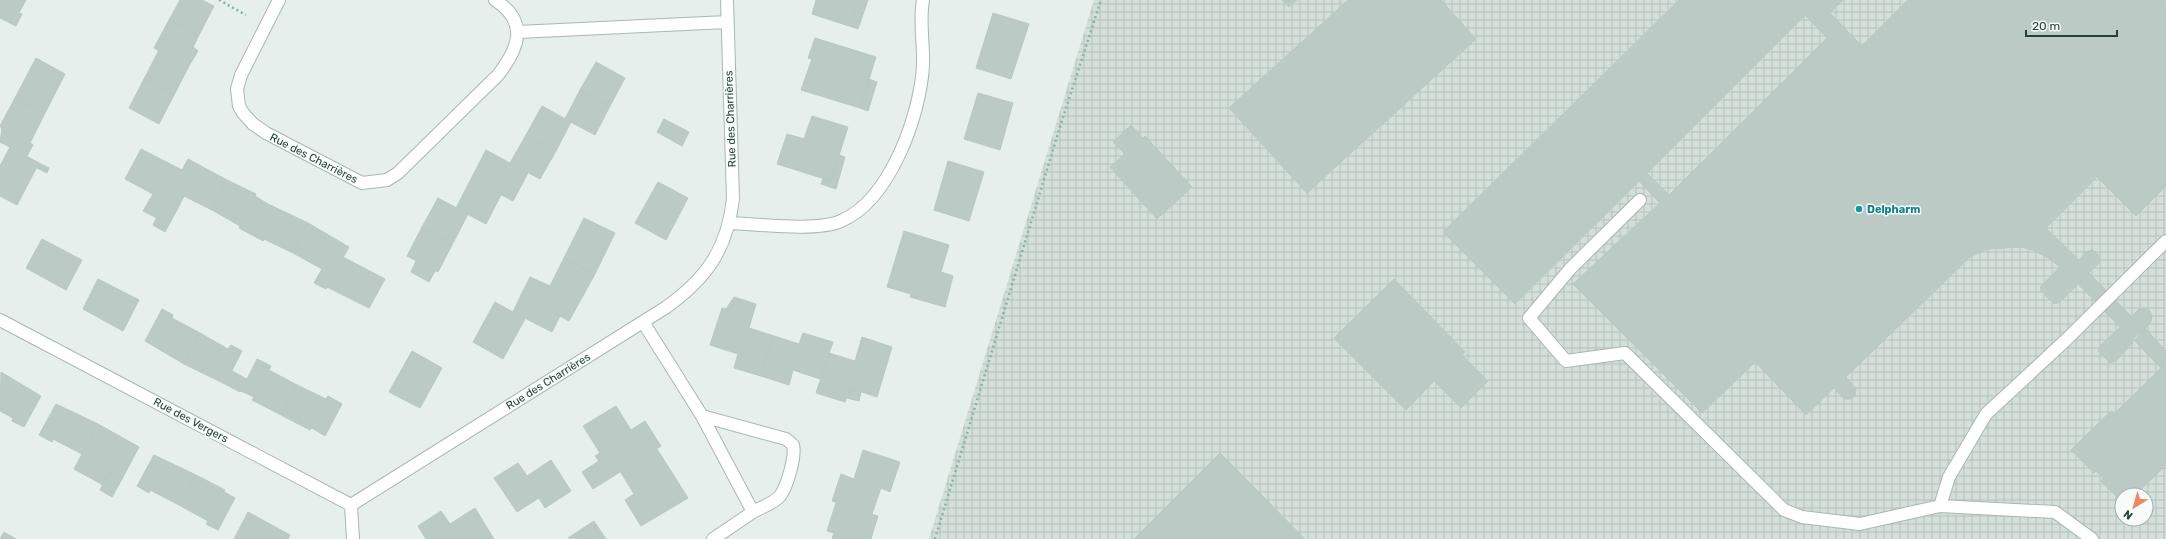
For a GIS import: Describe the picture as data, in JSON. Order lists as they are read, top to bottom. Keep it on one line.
{"streets":{"street":["Rue des Charrières","Rue des Vergers"]},"crossings":[["Rue des Charrières","Rue des Vergers"]],"places":["Delpharm"],"scale_bar":"20 m","north":"bottom left"}
